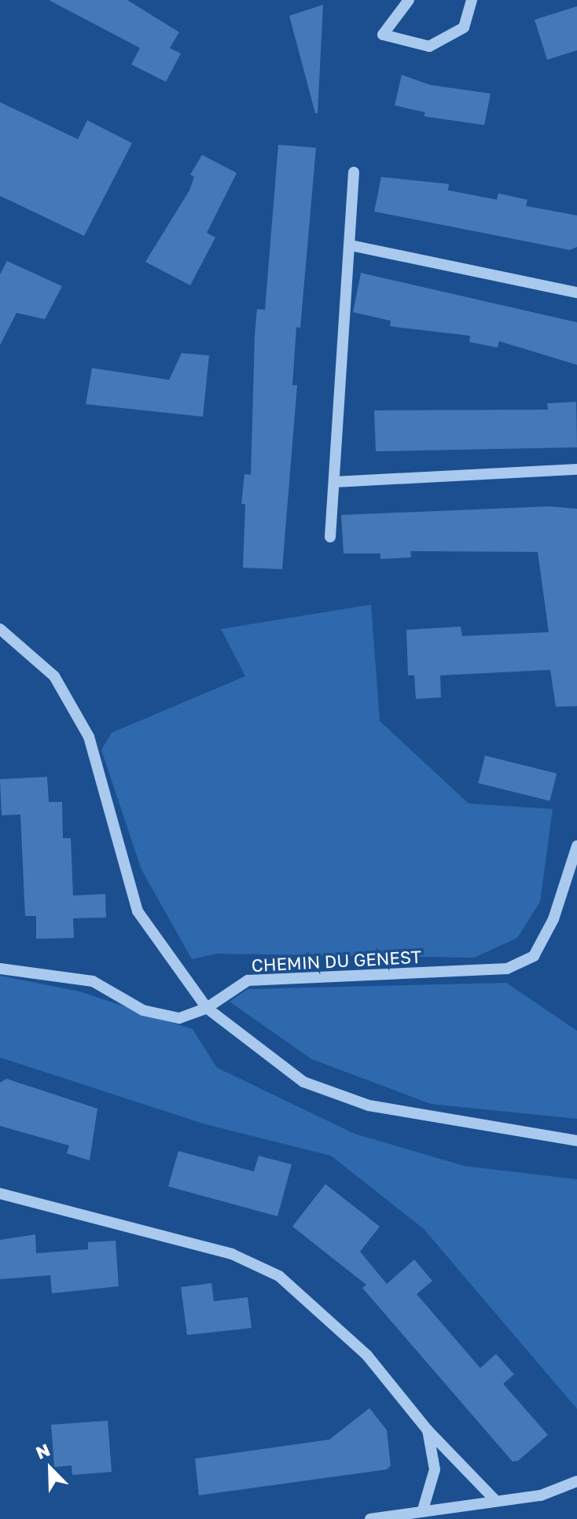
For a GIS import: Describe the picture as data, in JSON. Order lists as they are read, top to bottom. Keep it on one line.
{"streets":{"street":["CHEMIN DU GENEST"]},"north":"top left"}
